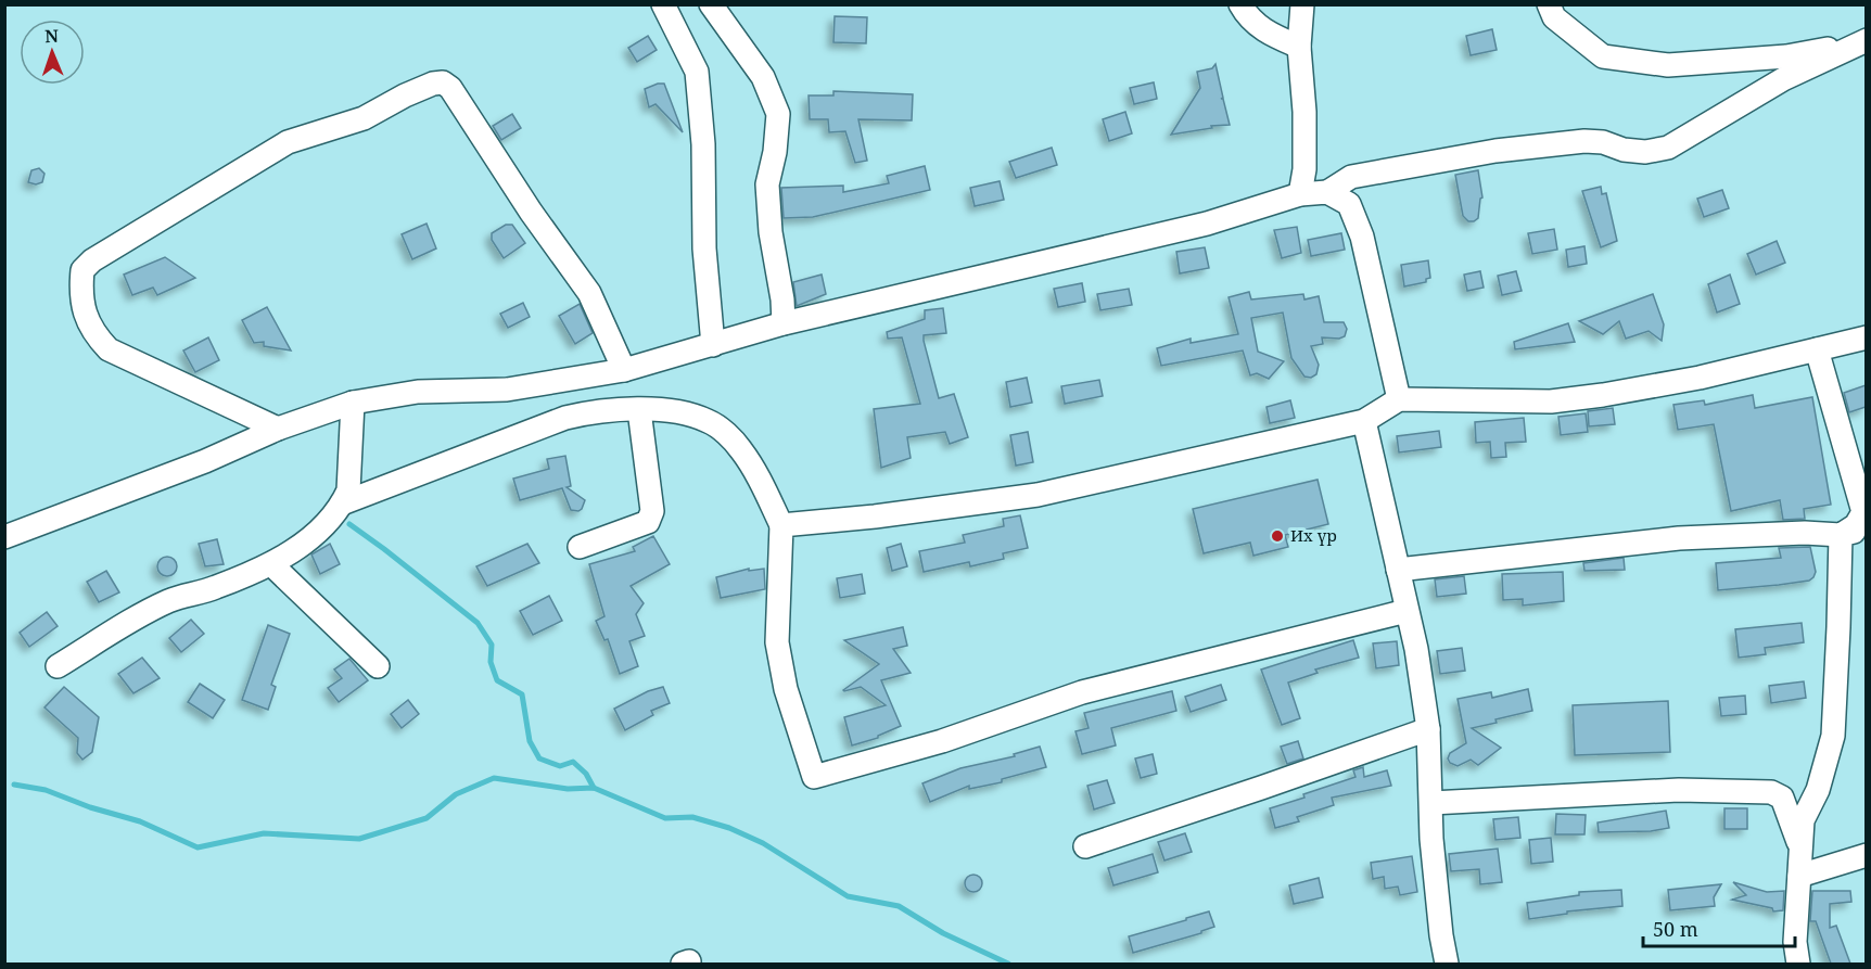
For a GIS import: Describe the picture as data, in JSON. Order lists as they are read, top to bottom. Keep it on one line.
{"places":["Их үр"],"scale_bar":"50 m","north":"top"}
